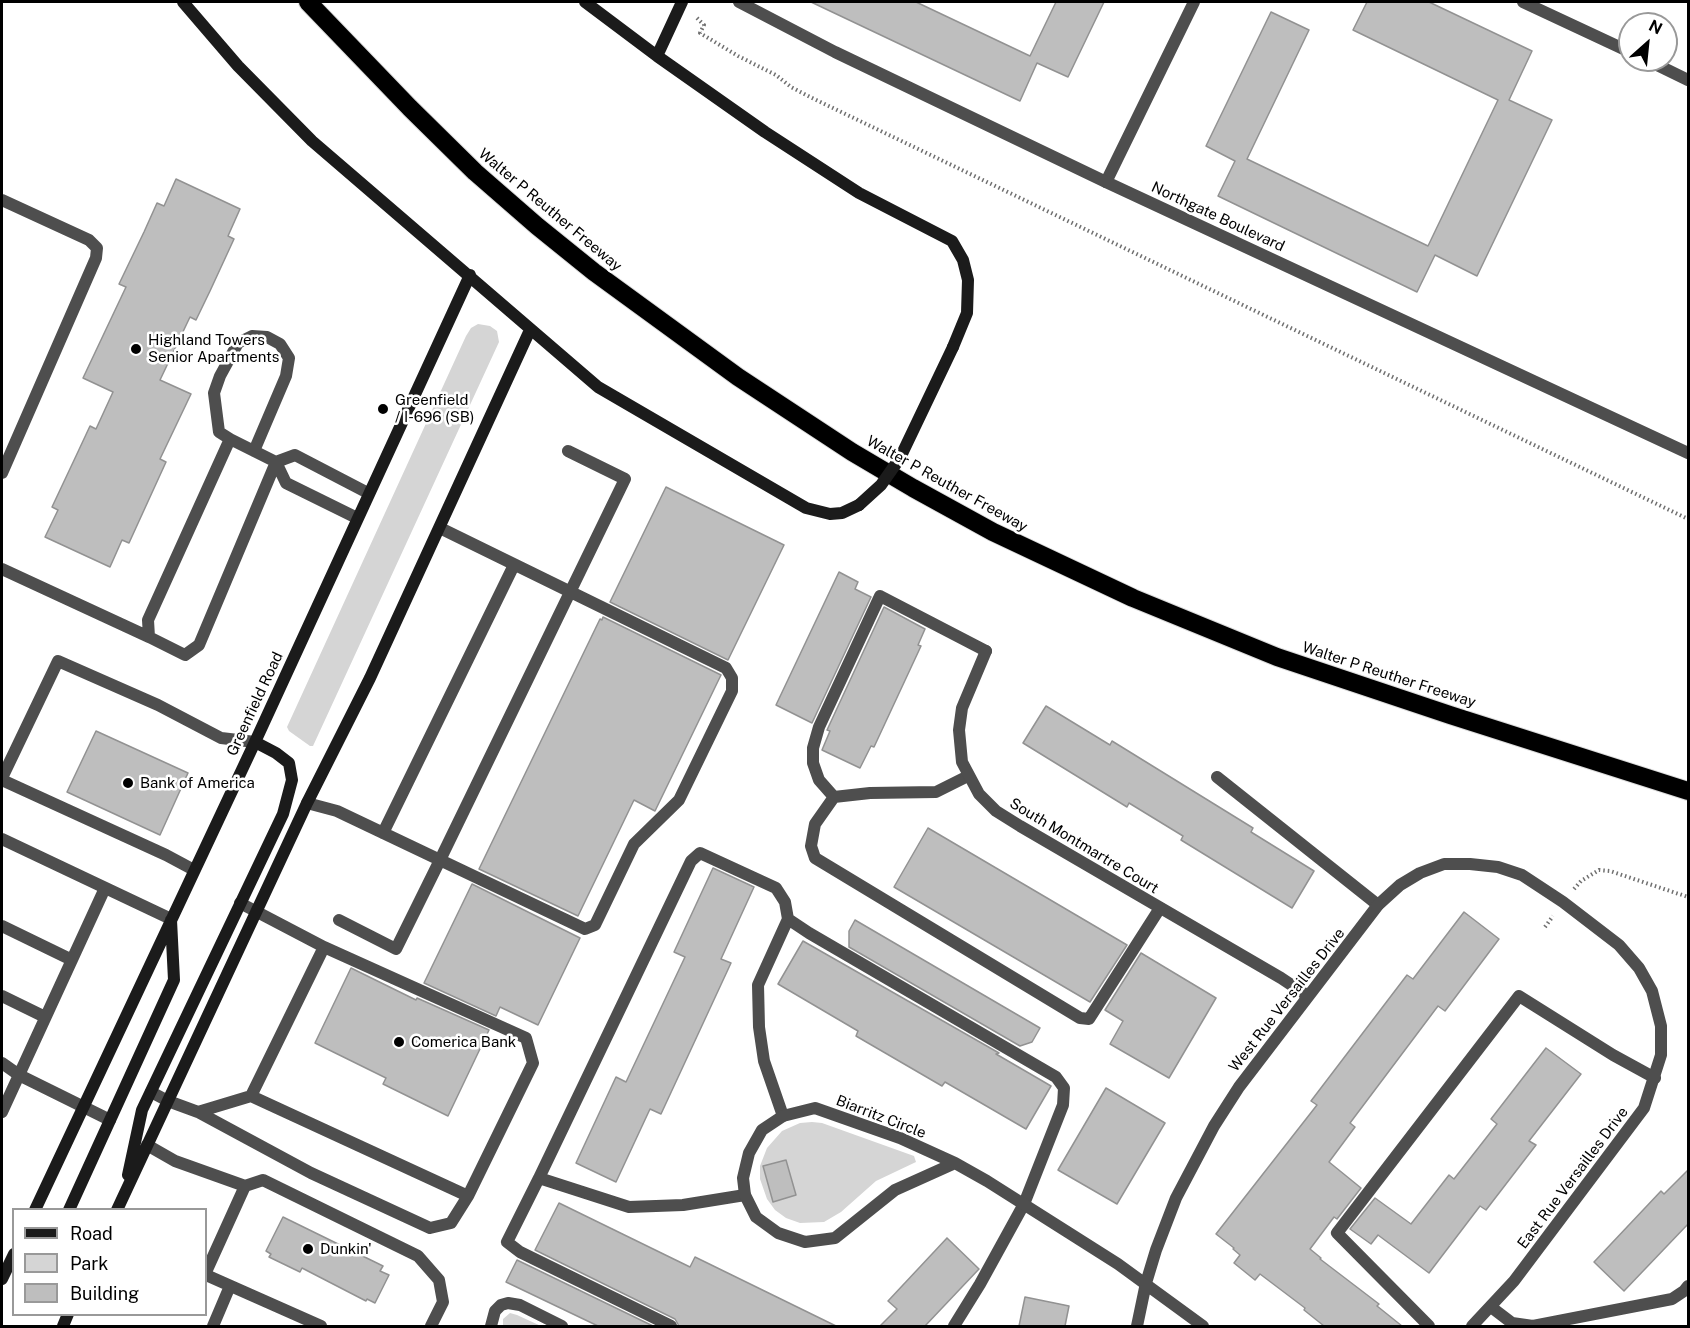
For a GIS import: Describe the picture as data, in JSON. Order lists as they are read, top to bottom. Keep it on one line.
{"streets":{"highway":["Walter P Reuther Freeway"],"main road":["Greenfield Road"],"street":["Northgate Boulevard","South Montmartre Court","West Rue Versailles Drive","Biarritz Circle","East Rue Versailles Drive"]},"crossings":[["South Montmartre Court","West Rue Versailles Drive"],["West Rue Versailles Drive","Biarritz Circle"],["West Rue Versailles Drive","East Rue Versailles Drive"]],"places":["Highland Towers Senior Apartments","Greenfield / I-696 (SB)","Bank of America","Comerica Bank","Dunkin'"],"legend":["Road","Park","Building"],"north":"top right"}
